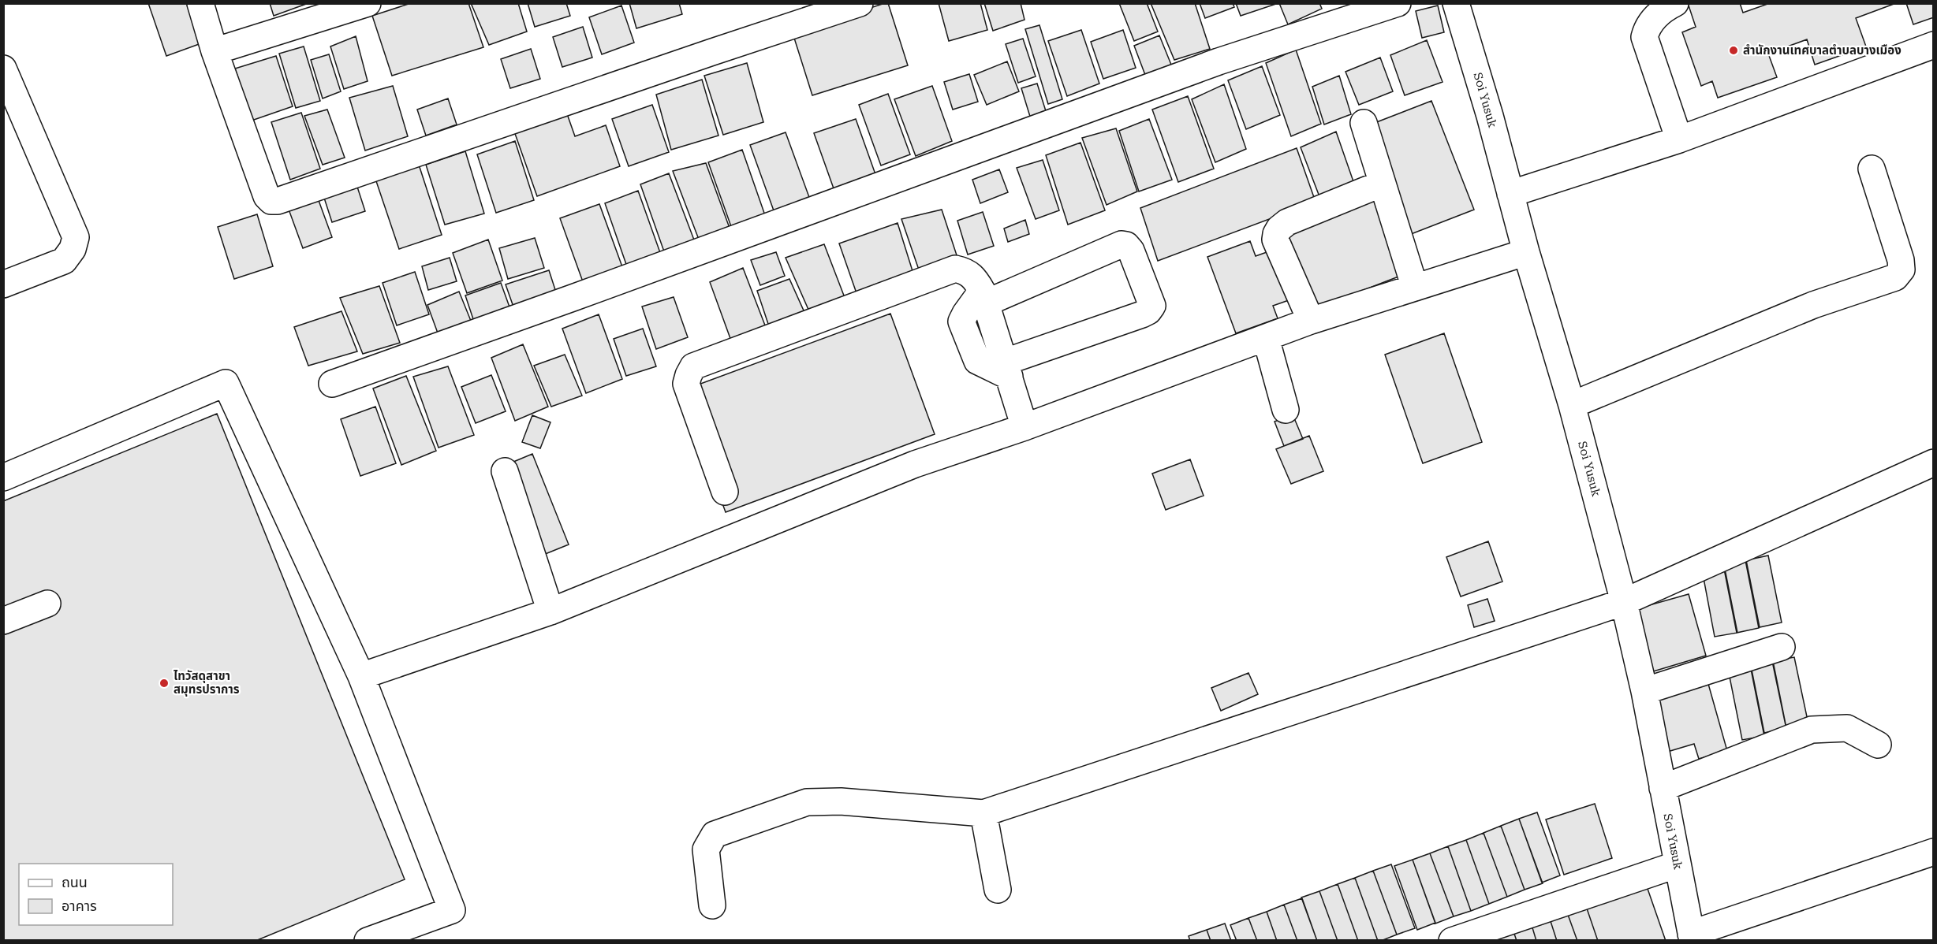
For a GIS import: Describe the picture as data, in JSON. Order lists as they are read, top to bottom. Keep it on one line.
{"streets":{"street":["Soi Yusuk"]},"places":["สำนักงานเทศบาลตำบลบางเมือง","ไทวัสดุสาขา สมุทรปราการ"],"legend":["ถนน","อาคาร"]}
